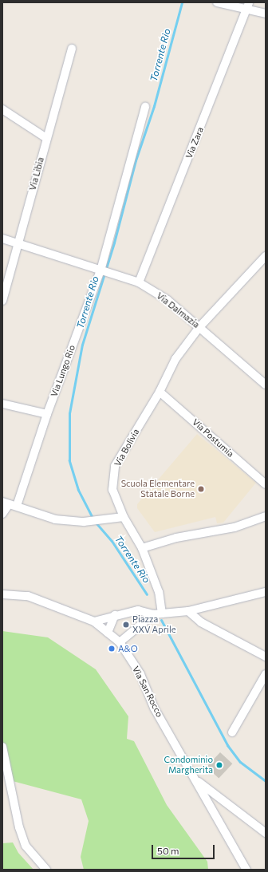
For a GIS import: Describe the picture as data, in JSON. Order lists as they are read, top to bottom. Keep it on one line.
{"streets":{"street":["Via Zara","Via Libia","Via Dalmazia","Via Lungo Rio","Via Postumia","Via Bolivia","Via San Rocco"]},"crossings":[["Via Zara","Via Dalmazia"],["Via Libia","Via Dalmazia"],["Via Dalmazia","Via Lungo Rio"],["Via Dalmazia","Via Bolivia"],["Via Postumia","Via Bolivia"]],"water":["Torrente Rio"],"places":["Scuola Elementare Statale Borne","Piazza XXV Aprile","A&O","Condominio Margherita"],"scale_bar":"50 m"}
